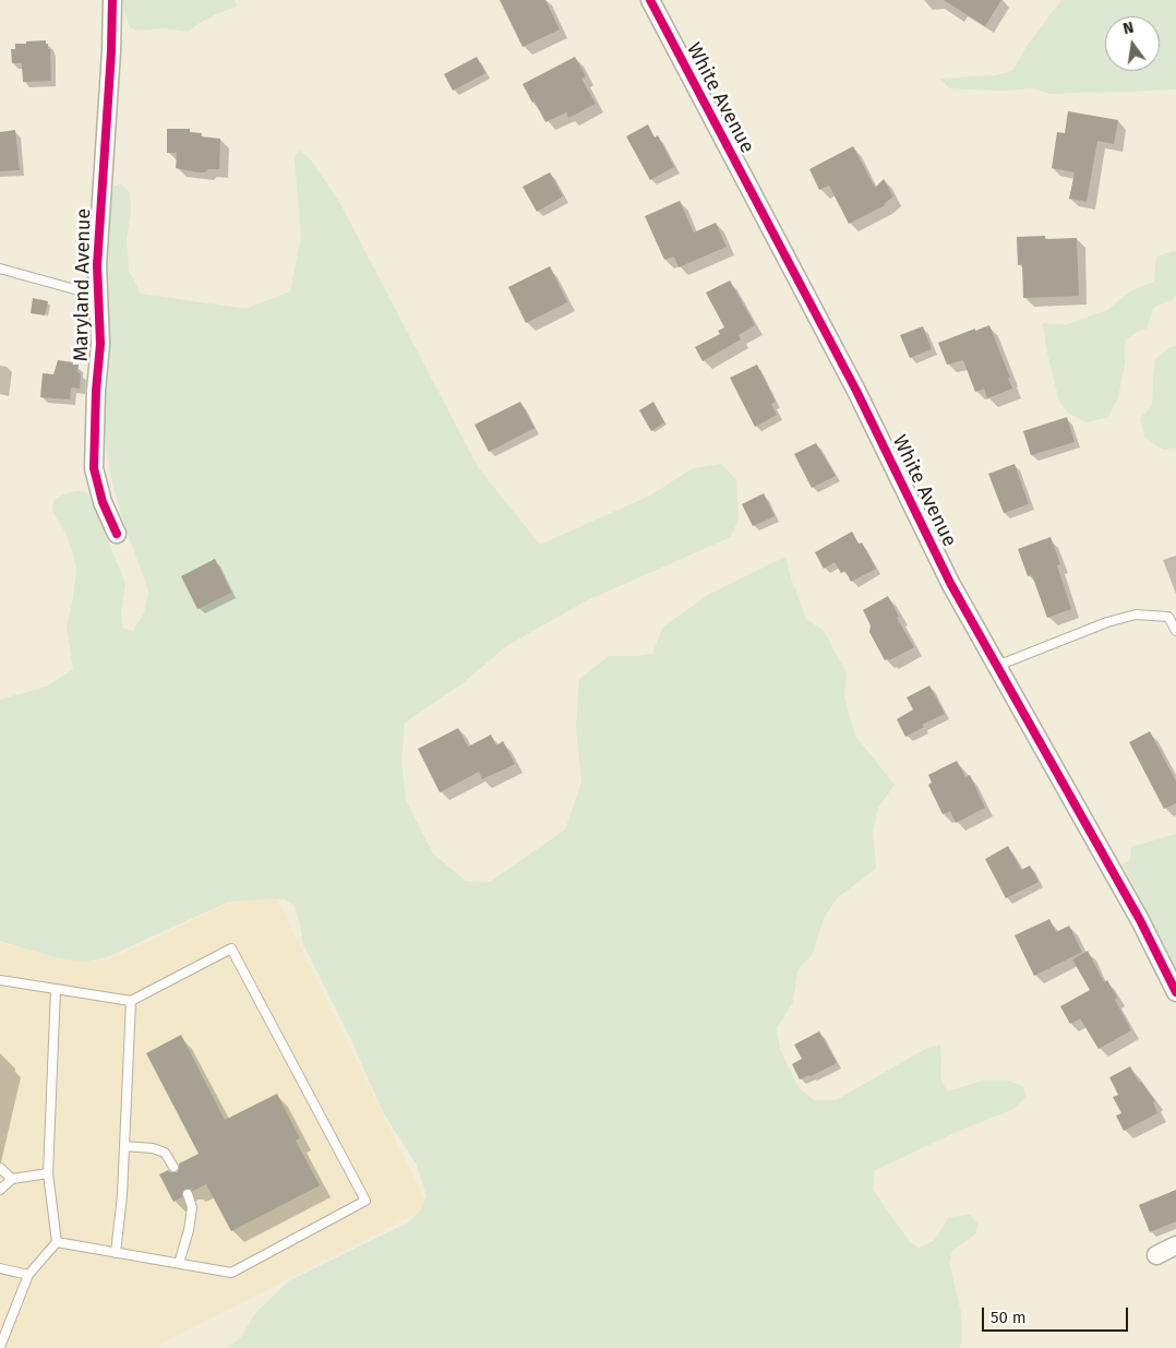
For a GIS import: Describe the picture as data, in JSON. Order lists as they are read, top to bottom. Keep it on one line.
{"streets":{"street":["White Avenue","Maryland Avenue"]},"scale_bar":"50 m","north":"top"}
